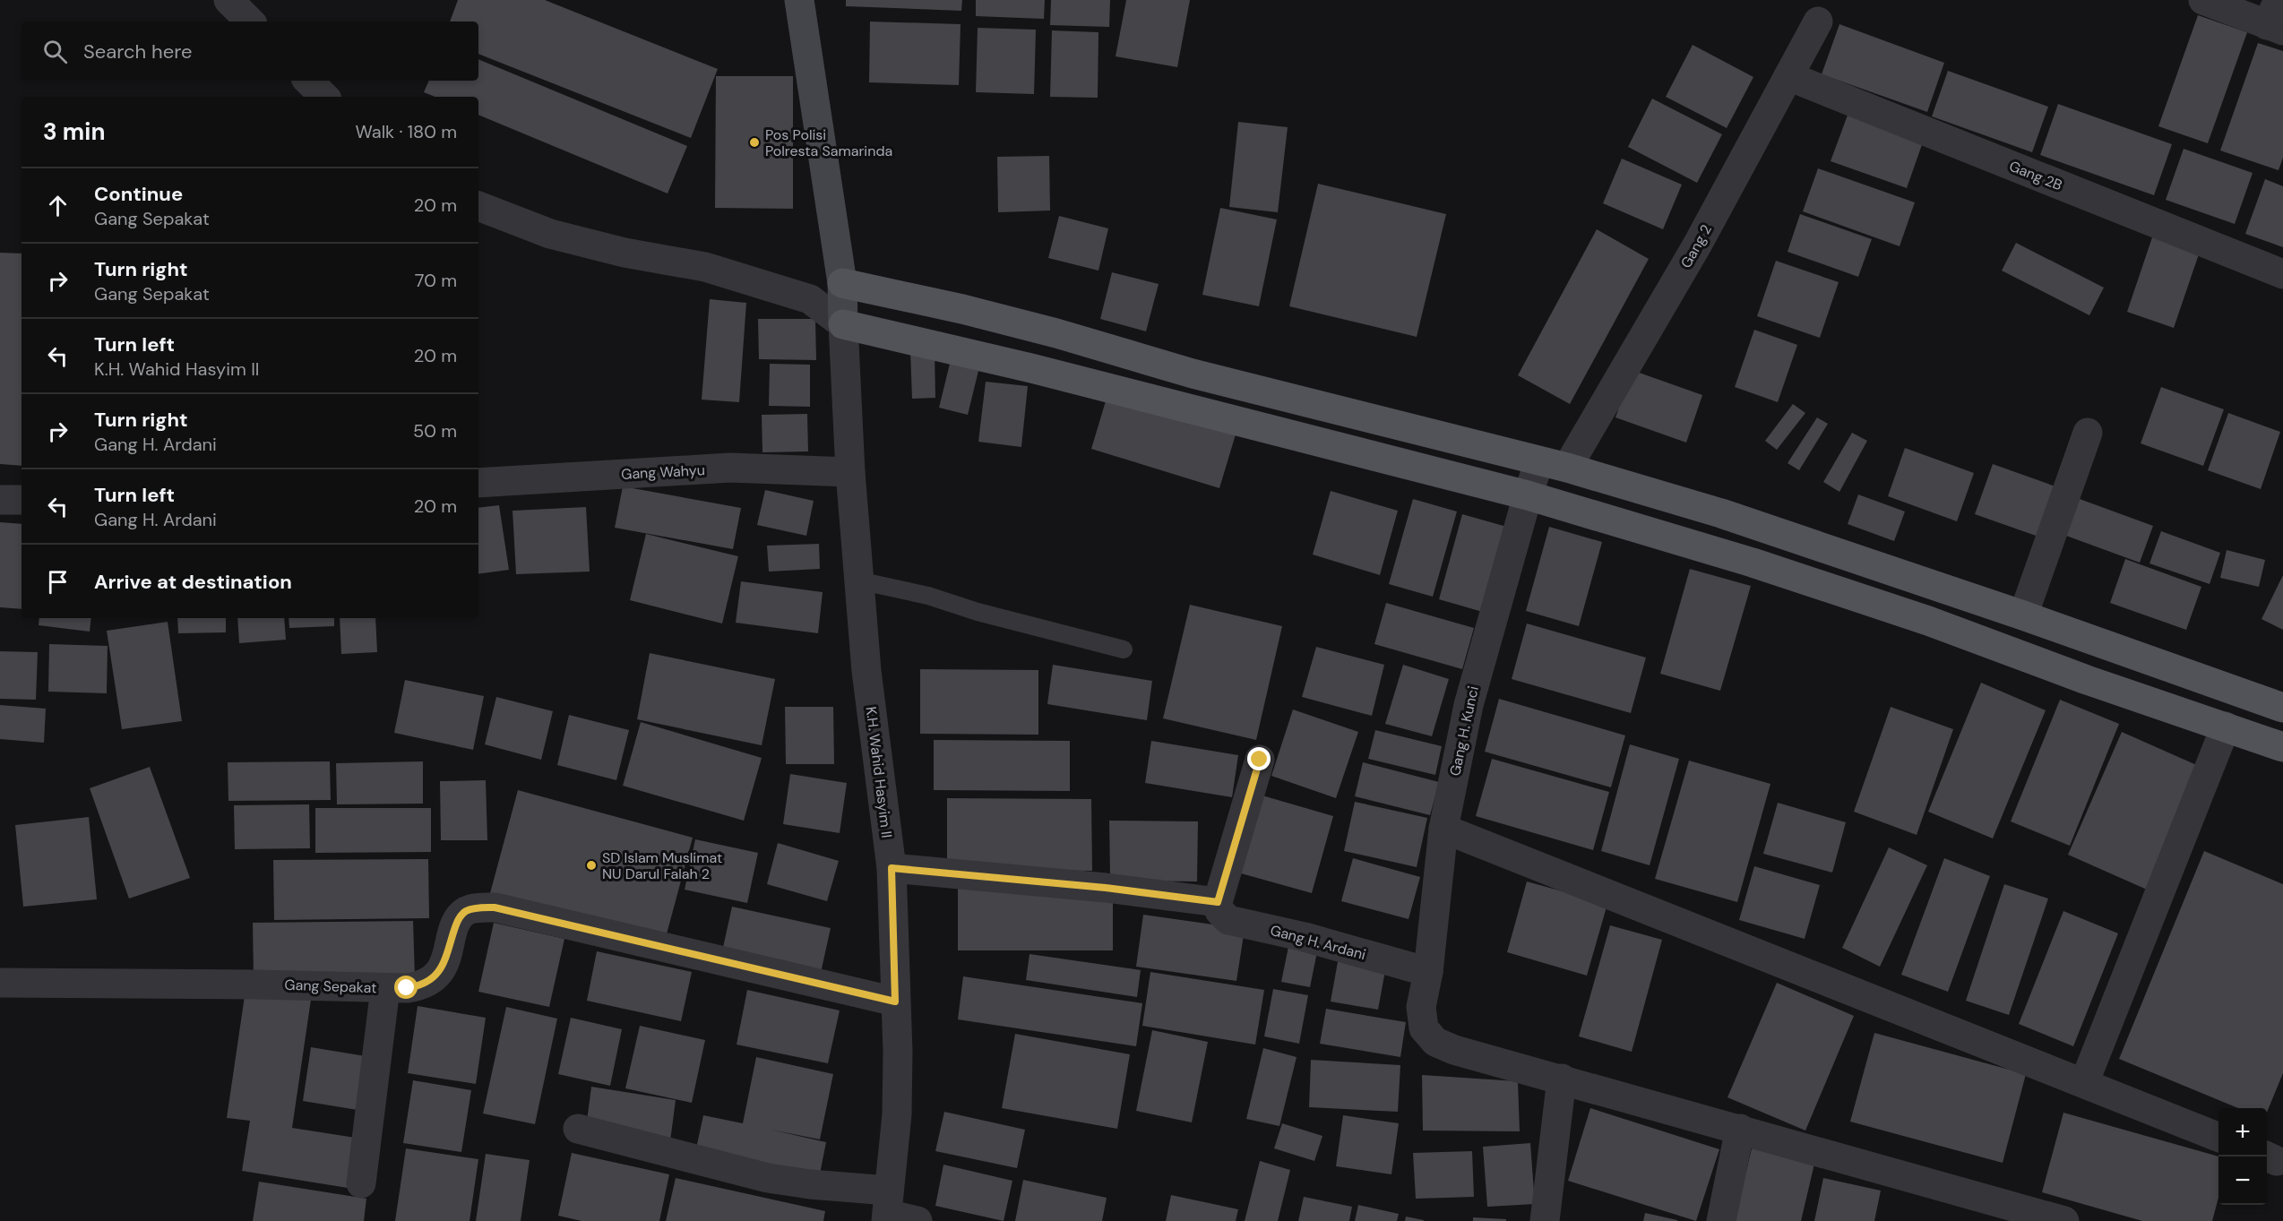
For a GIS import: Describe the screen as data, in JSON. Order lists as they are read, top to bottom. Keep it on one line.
{"streets":{"street":["Gang 2B","Gang 2","Gang Wahyu","Gang H. Kunci","K.H. Wahid Hasyim II","Gang H. Ardani","Gang Sepakat"]},"crossings":[["Gang 2B","Gang 2"],["Gang 2","Gang H. Kunci"],["Gang Wahyu","K.H. Wahid Hasyim II"],["Gang H. Kunci","Gang H. Ardani"],["K.H. Wahid Hasyim II","Gang Sepakat"]],"places":["Pos Polisi Polresta Samarinda","SD Islam Muslimat NU Darul Falah 2"],"page":{"search":"Search here","heading":["3 min","Walk · 180 m"],"list":[["Continue","Gang Sepakat","20 m"],["Turn right","Gang Sepakat","70 m"],["Turn left","K.H. Wahid Hasyim II","20 m"],["Turn right","Gang H. Ardani","50 m"],["Turn left","Gang H. Ardani","20 m"],"Arrive at destination"],"map_buttons":["+","−"]}}
